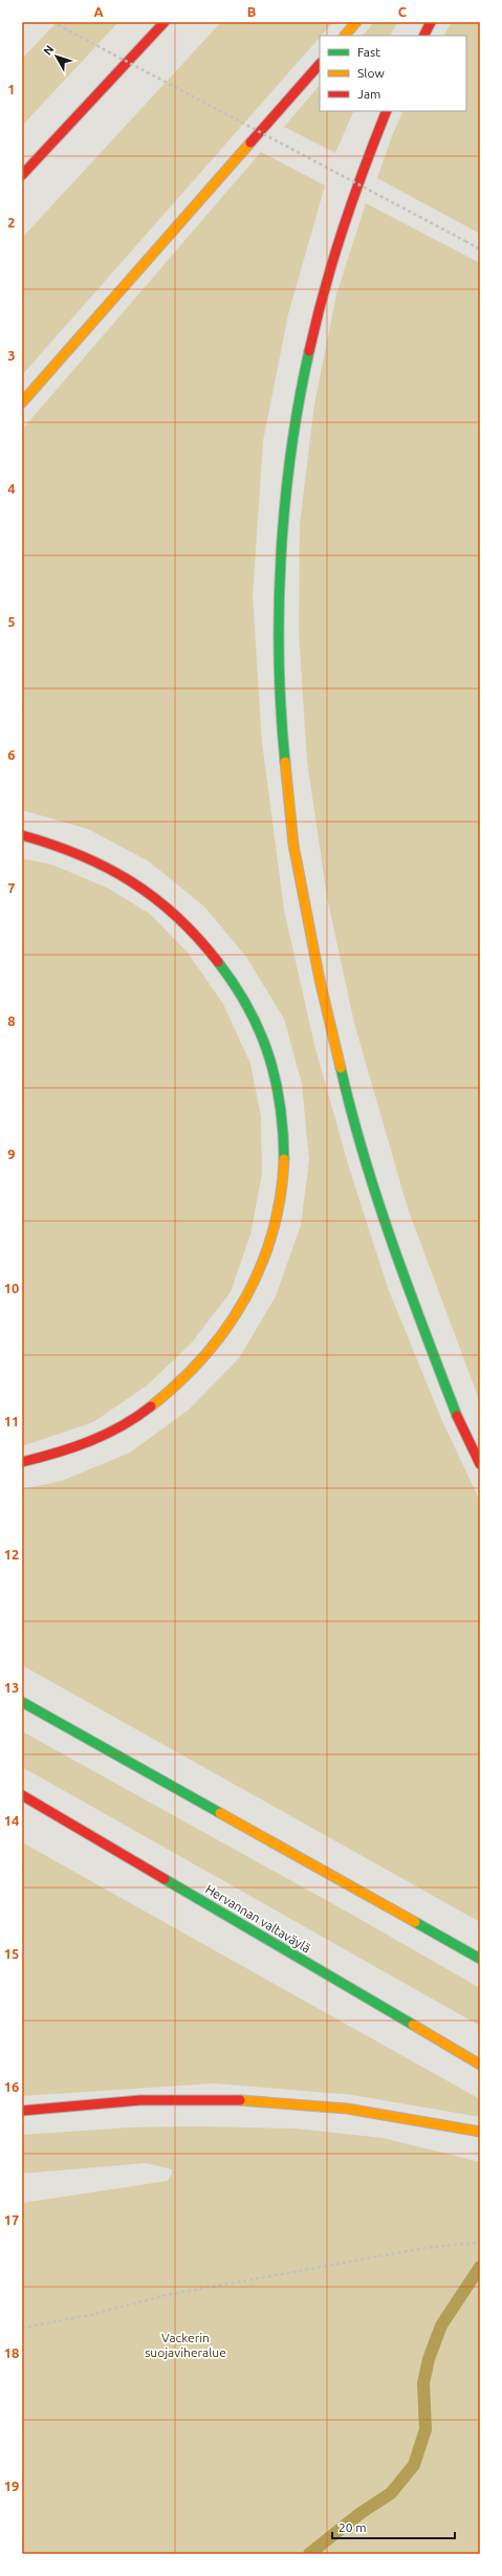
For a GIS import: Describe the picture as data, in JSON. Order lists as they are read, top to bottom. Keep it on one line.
{"streets":{"highway":["Hervannan valtaväylä"]},"parks":["Vackerin suojaviheralue"],"legend":["Fast","Slow","Jam"],"scale_bar":"20 m","north":"top left","grid":{"columns":["A","B","C"],"rows":["1","2","3","4","5","6","7","8","9","10","11","12","13","14","15","16","17","18","19"]}}
